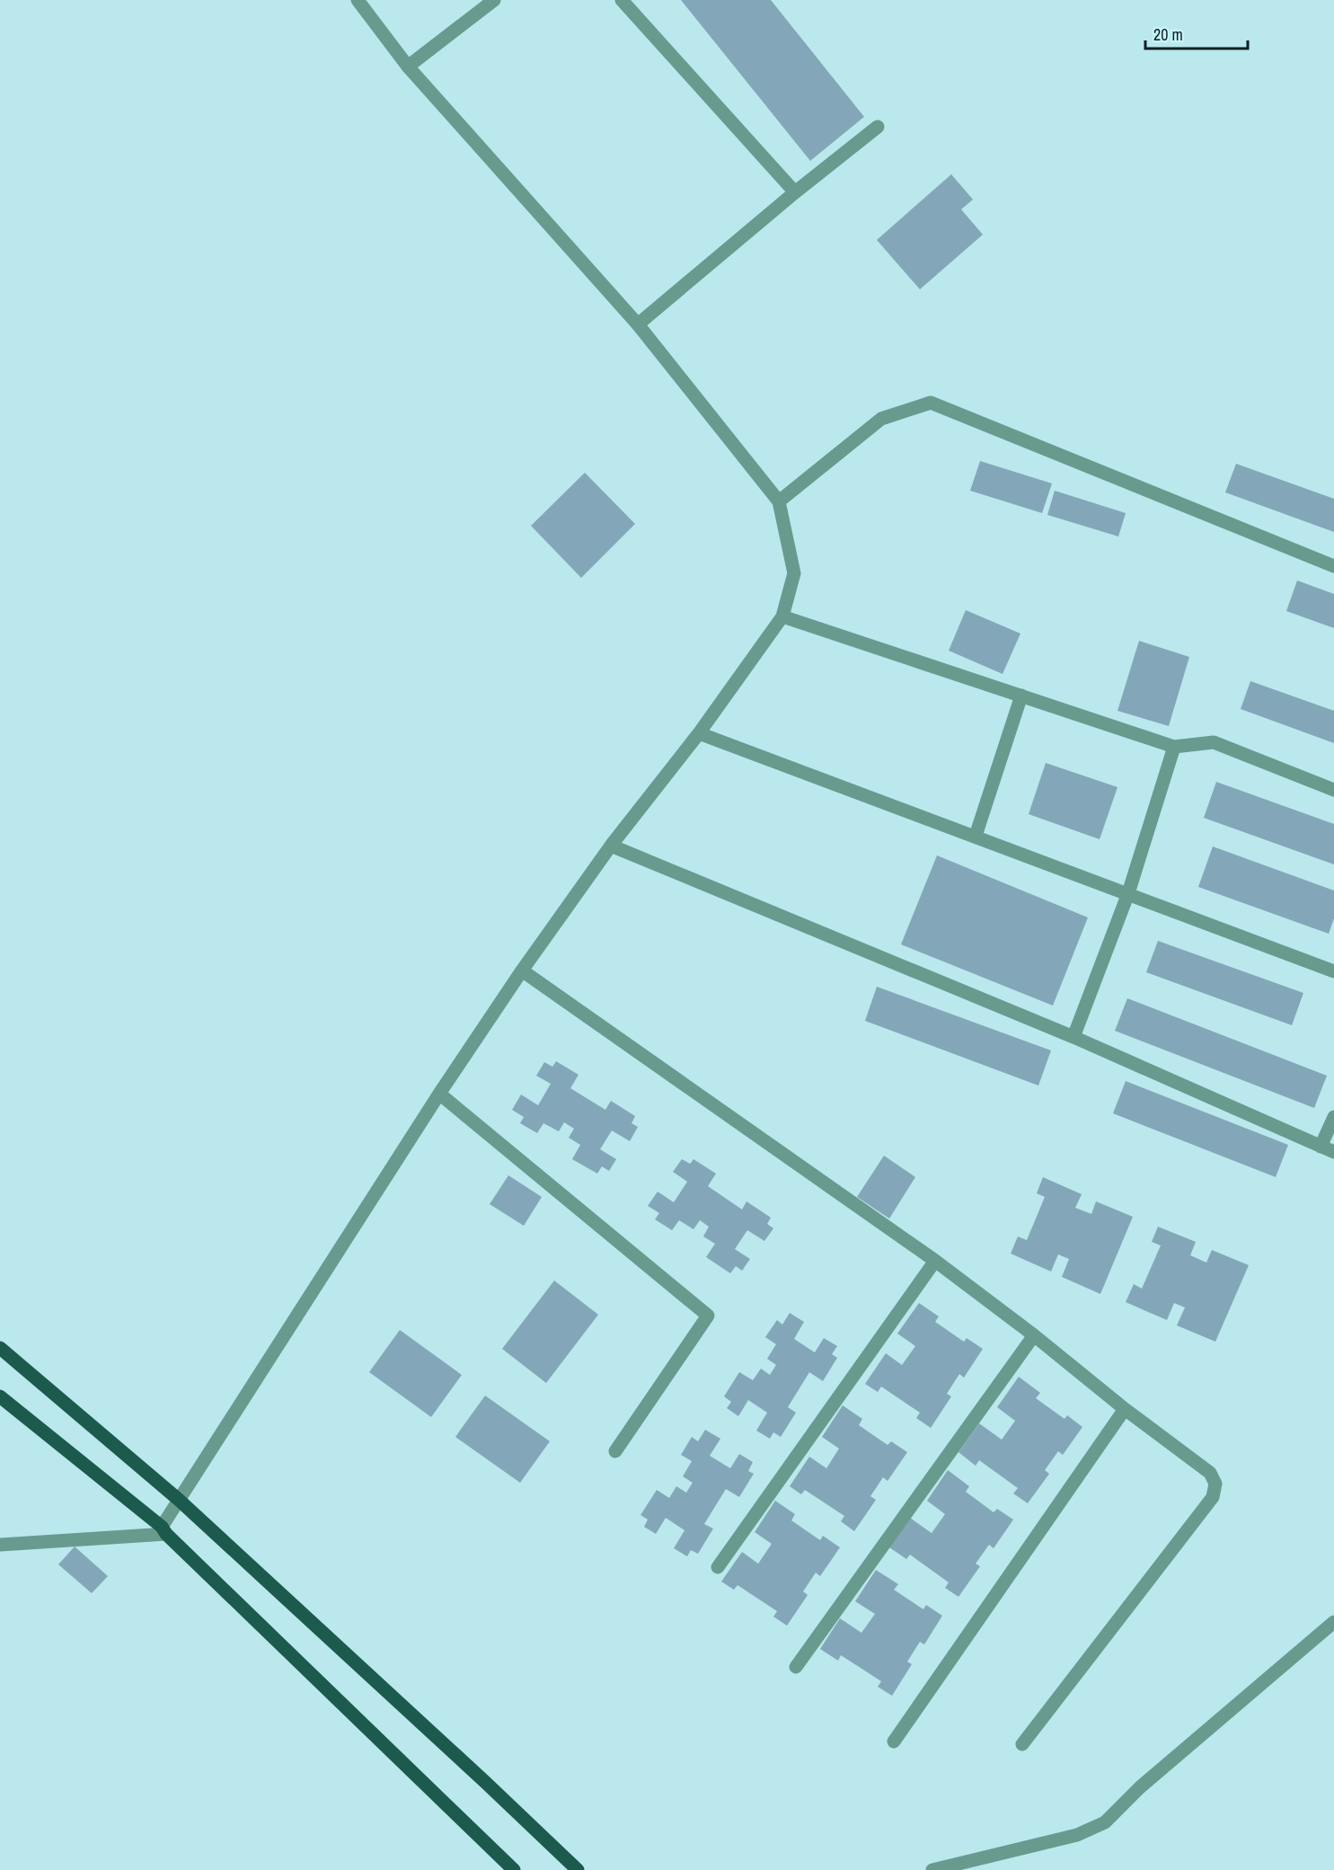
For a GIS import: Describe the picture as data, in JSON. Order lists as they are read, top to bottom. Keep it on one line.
{"scale_bar":"20 m"}
